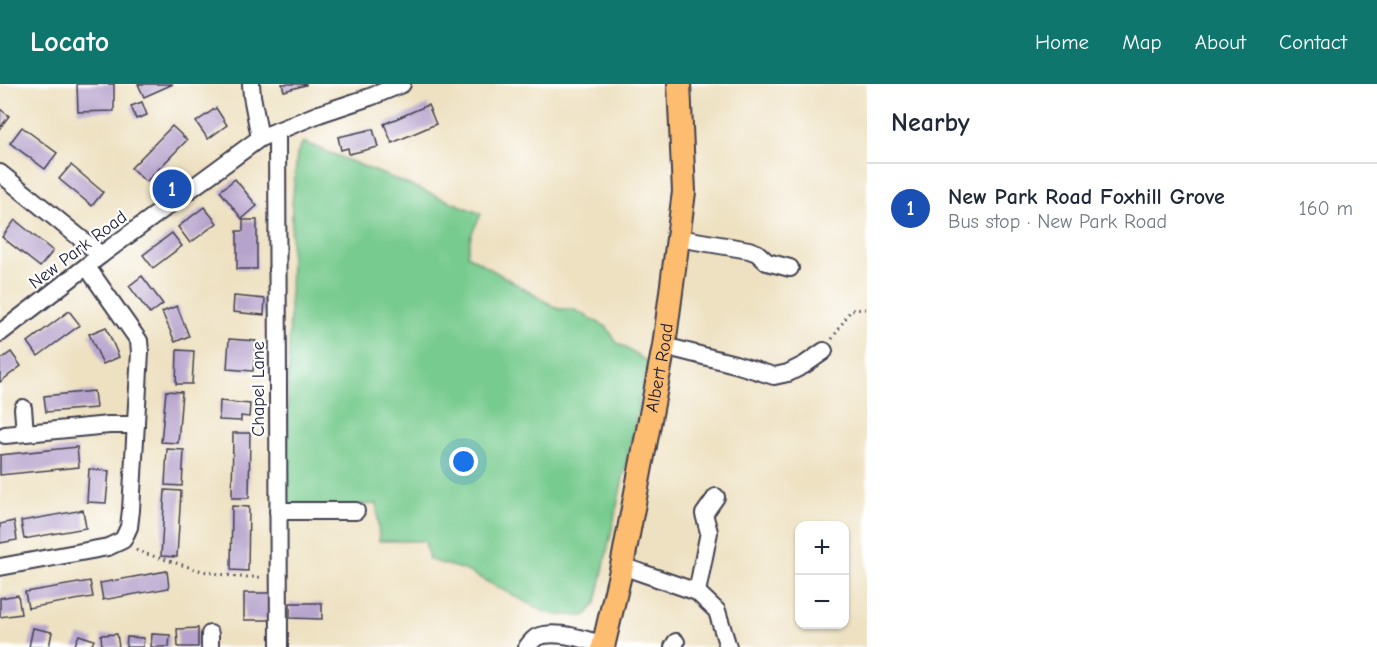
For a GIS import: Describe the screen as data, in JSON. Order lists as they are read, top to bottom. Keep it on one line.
{"streets":{"main road":["Albert Road"],"street":["New Park Road","Chapel Lane"]},"crossings":[["New Park Road","Chapel Lane"]],"page":{"header":"Locato","nav":["Home","Map","About","Contact"],"heading":"Nearby","list":[{"mark":"1","name":"New Park Road Foxhill Grove","note":"Bus stop · New Park Road","value":"160 m"}],"pins":"1","map_buttons":["+","−"]}}
